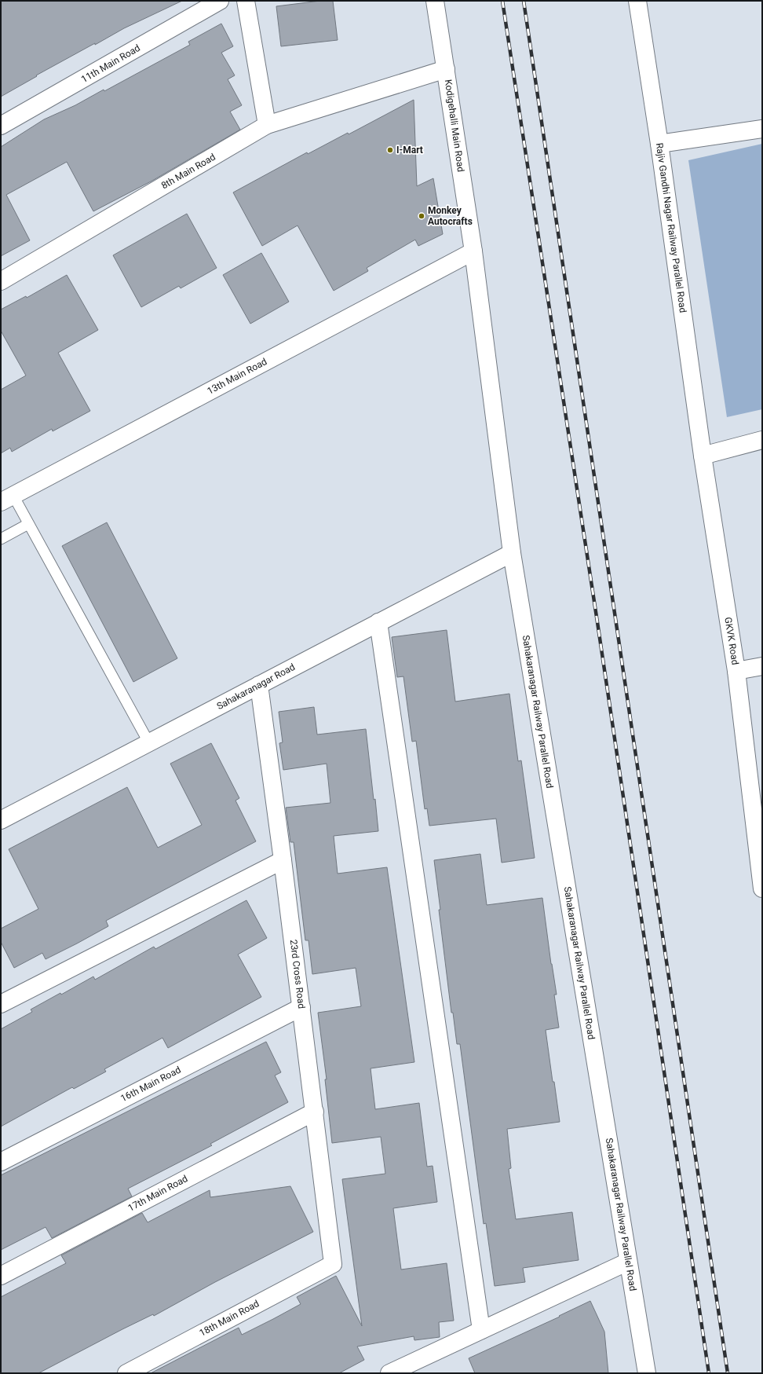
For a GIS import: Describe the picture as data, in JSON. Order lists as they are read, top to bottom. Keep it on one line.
{"streets":{"street":["11th Main Road","Kodigehalli Main Road","8th Main Road","Rajiv Gandhi Nagar Railway Parallel Road","13th Main Road","GKVK Road","Sahakaranagar Road","Sahakaranagar Railway Parallel Road","23rd Cross Road","16th Main Road","17th Main Road","18th Main Road"]},"crossings":[["Kodigehalli Main Road","8th Main Road"],["Kodigehalli Main Road","13th Main Road"],["Kodigehalli Main Road","Sahakaranagar Road"],["Kodigehalli Main Road","Sahakaranagar Railway Parallel Road"],["Rajiv Gandhi Nagar Railway Parallel Road","GKVK Road"],["Sahakaranagar Road","Sahakaranagar Railway Parallel Road"],["Sahakaranagar Road","23rd Cross Road"],["23rd Cross Road","16th Main Road"],["23rd Cross Road","17th Main Road"],["23rd Cross Road","18th Main Road"]],"places":["I-Mart","Monkey Autocrafts"]}
